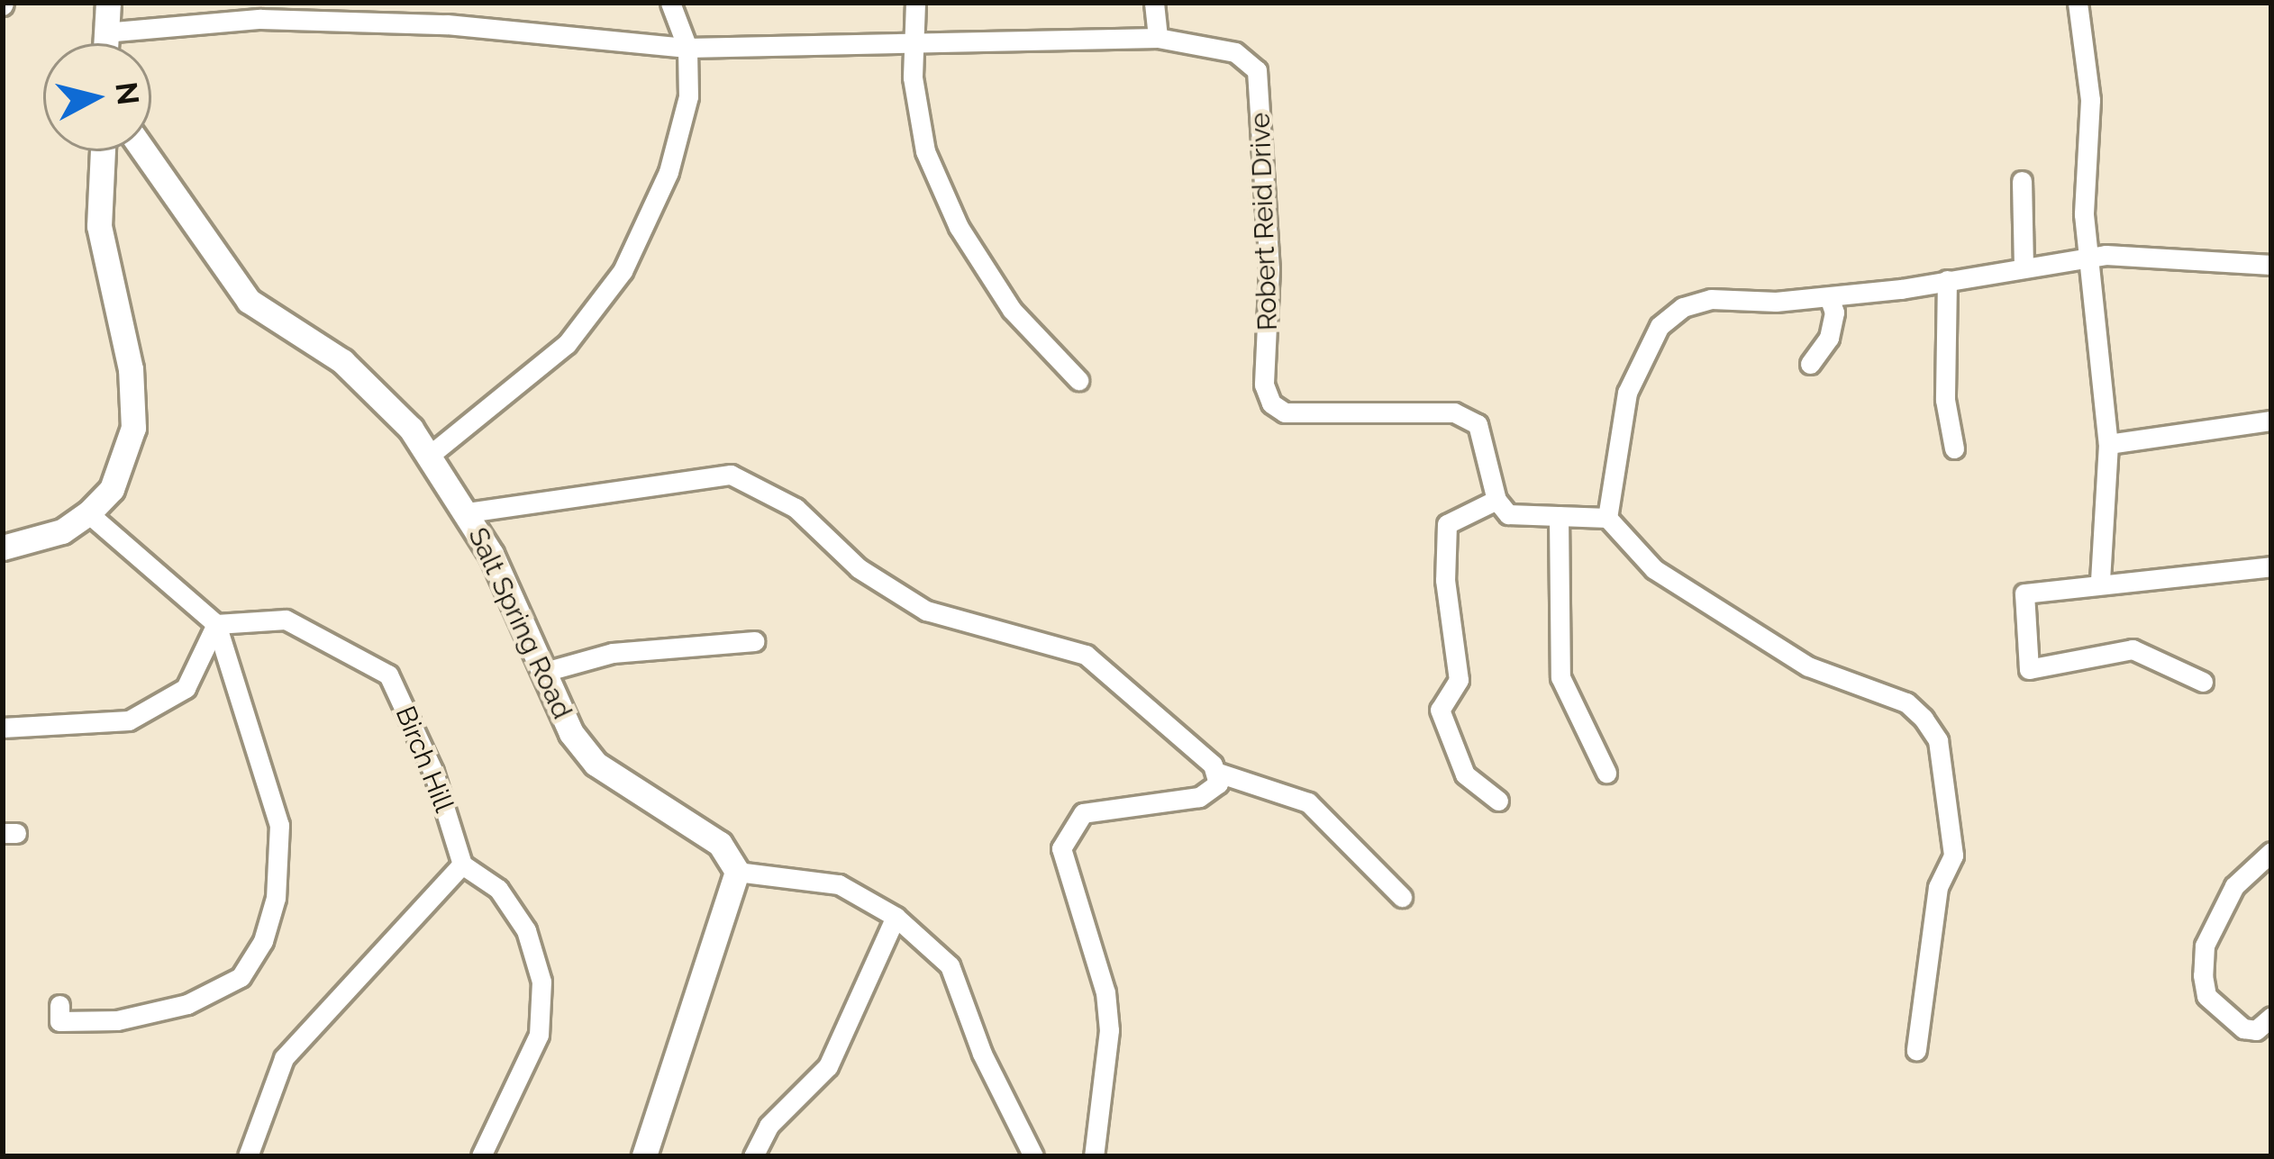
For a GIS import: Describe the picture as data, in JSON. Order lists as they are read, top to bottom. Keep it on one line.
{"streets":{"street":["Robert Reid Drive","Salt Spring Road","Birch Hill"]},"north":"right"}
